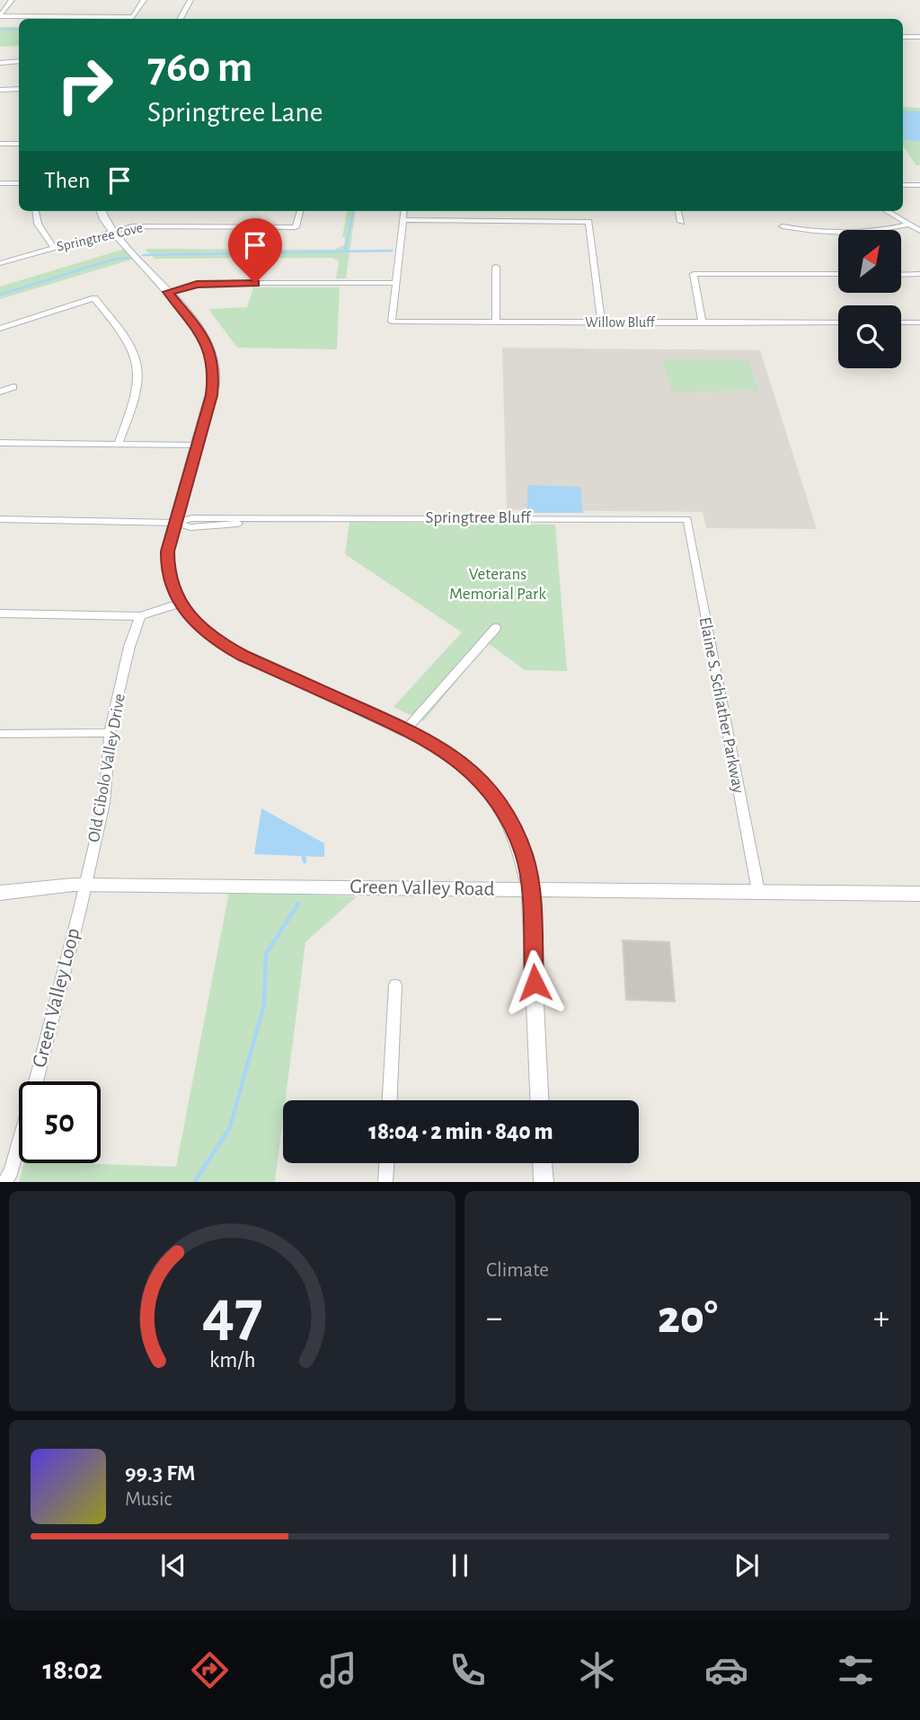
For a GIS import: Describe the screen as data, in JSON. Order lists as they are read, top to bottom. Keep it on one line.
{"streets":{"main road":["Green Valley Road"],"street":["Springtree Cove","Willow Bluff","Springtree Bluff","Elaine S. Schlather Parkway","Old Cibolo Valley Drive","Green Valley Loop"]},"crossings":[["Springtree Bluff","Elaine S. Schlather Parkway"],["Elaine S. Schlather Parkway","Green Valley Road"],["Old Cibolo Valley Drive","Green Valley Road"],["Old Cibolo Valley Drive","Green Valley Loop"],["Green Valley Road","Green Valley Loop"]],"parks":["Veterans Memorial Park"],"north":"top right","page":{"turn":["760 m","Springtree Lane"],"then":"Then","limit":"50","trip":"18:04 · 2 min · 840 m","tile":"Climate","heat":["−","20°","+"],"song":["99.3 FM","Music"],"tabs":"18:02","gauge":["47","km/h"]}}
